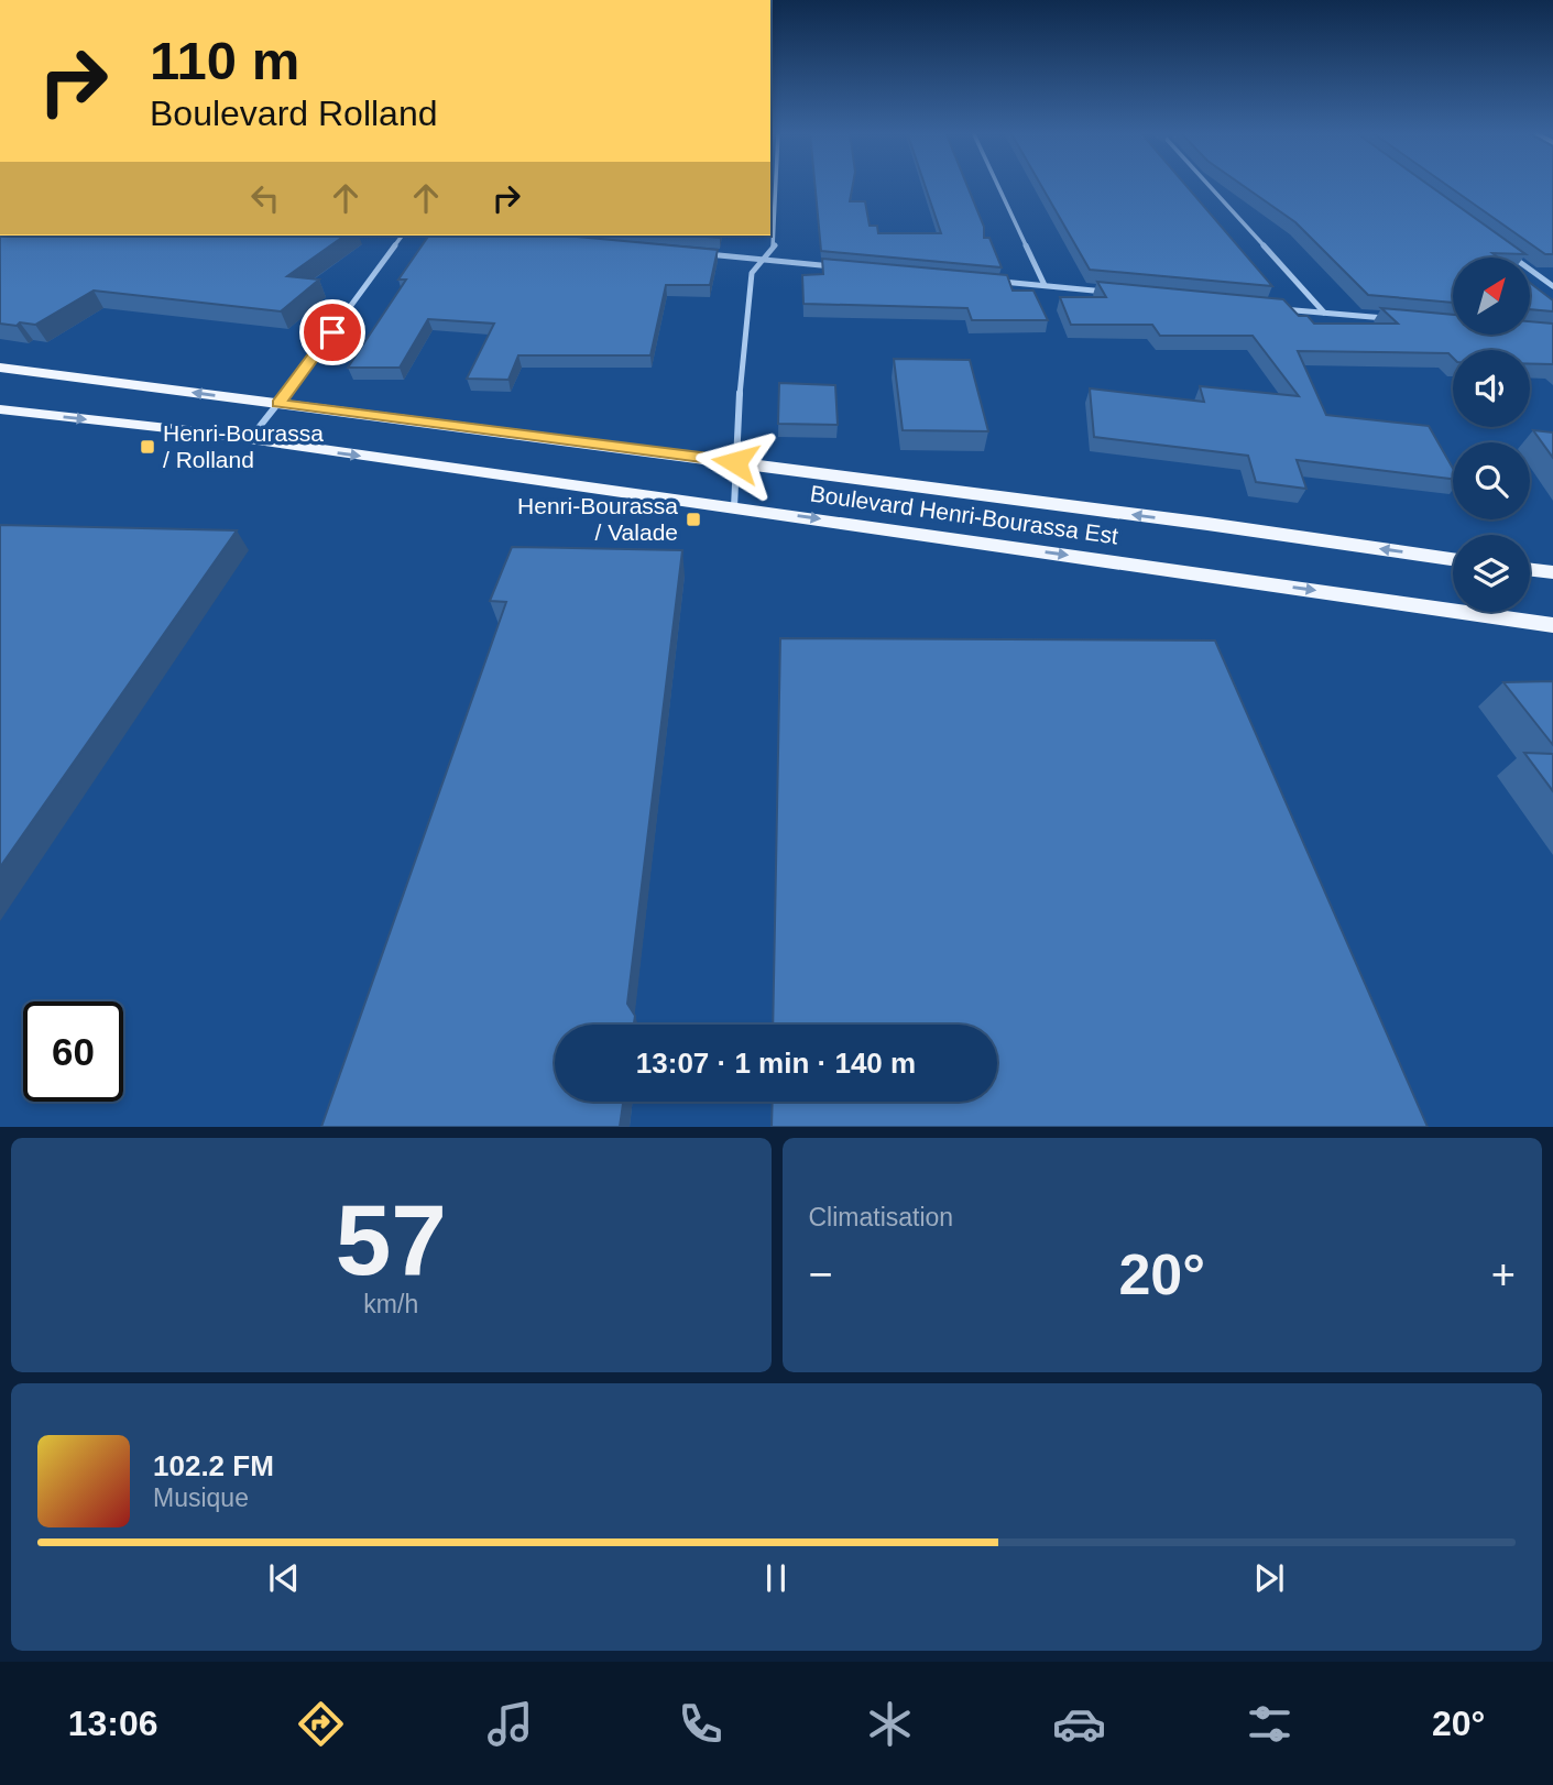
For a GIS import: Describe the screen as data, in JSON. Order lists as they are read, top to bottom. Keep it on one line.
{"streets":{"main road":["Boulevard Henri-Bourassa Est"]},"places":{"transit":["Henri-Bourassa / Rolland","Henri-Bourassa / Valade"]},"north":"top right","page":{"turn":["110 m","Boulevard Rolland"],"limit":"60","trip":"13:07 · 1 min · 140 m","tile":[["57","km/h"],"Climatisation"],"heat":["−","20°","+"],"song":["102.2 FM","Musique"],"tabs":["13:06","20°"]}}
